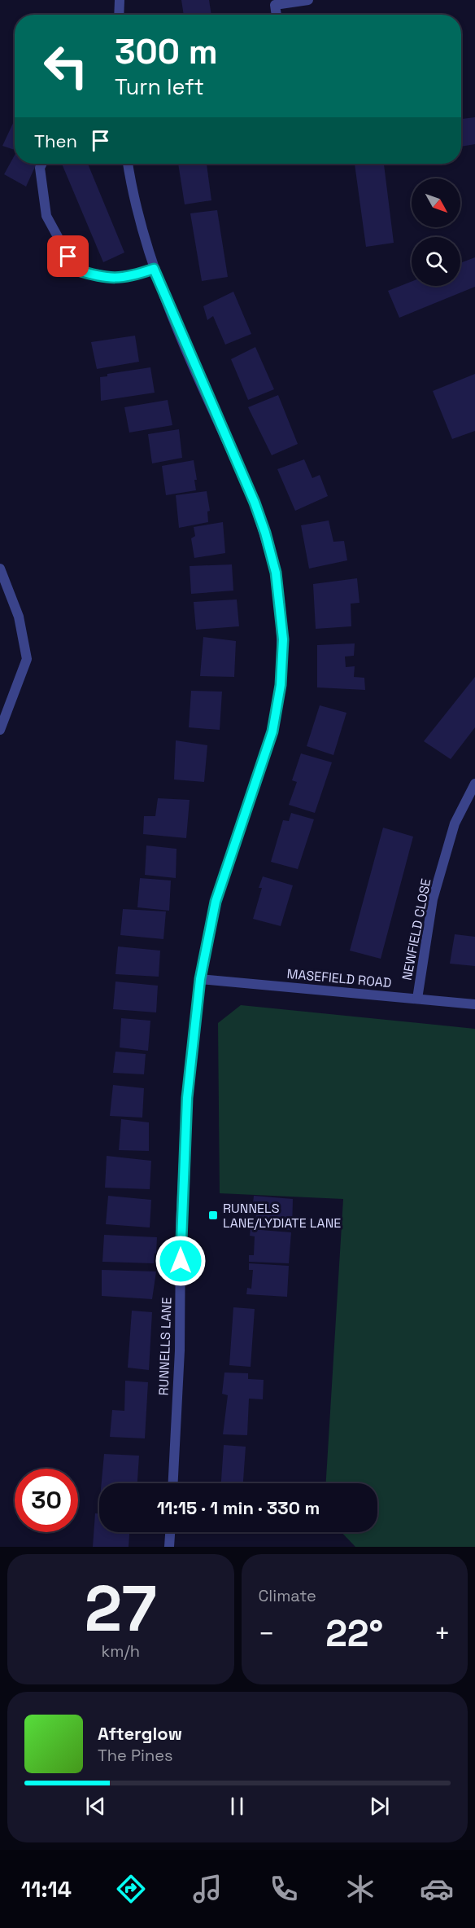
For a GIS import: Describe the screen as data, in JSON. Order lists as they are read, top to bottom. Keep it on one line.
{"streets":{"street":["NEWFIELD CLOSE","MASEFIELD ROAD","RUNNELLS LANE"]},"crossings":[["NEWFIELD CLOSE","MASEFIELD ROAD"],["MASEFIELD ROAD","RUNNELLS LANE"]],"places":{"transit":["RUNNELS LANE/LYDIATE LANE"]},"north":"bottom right","page":{"turn":["300 m","Turn left"],"then":"Then","limit":"30","trip":"11:15 · 1 min · 330 m","tile":[["27","km/h"],"Climate"],"heat":["−","22°","+"],"song":["Afterglow","The Pines"],"tabs":"11:14"}}
